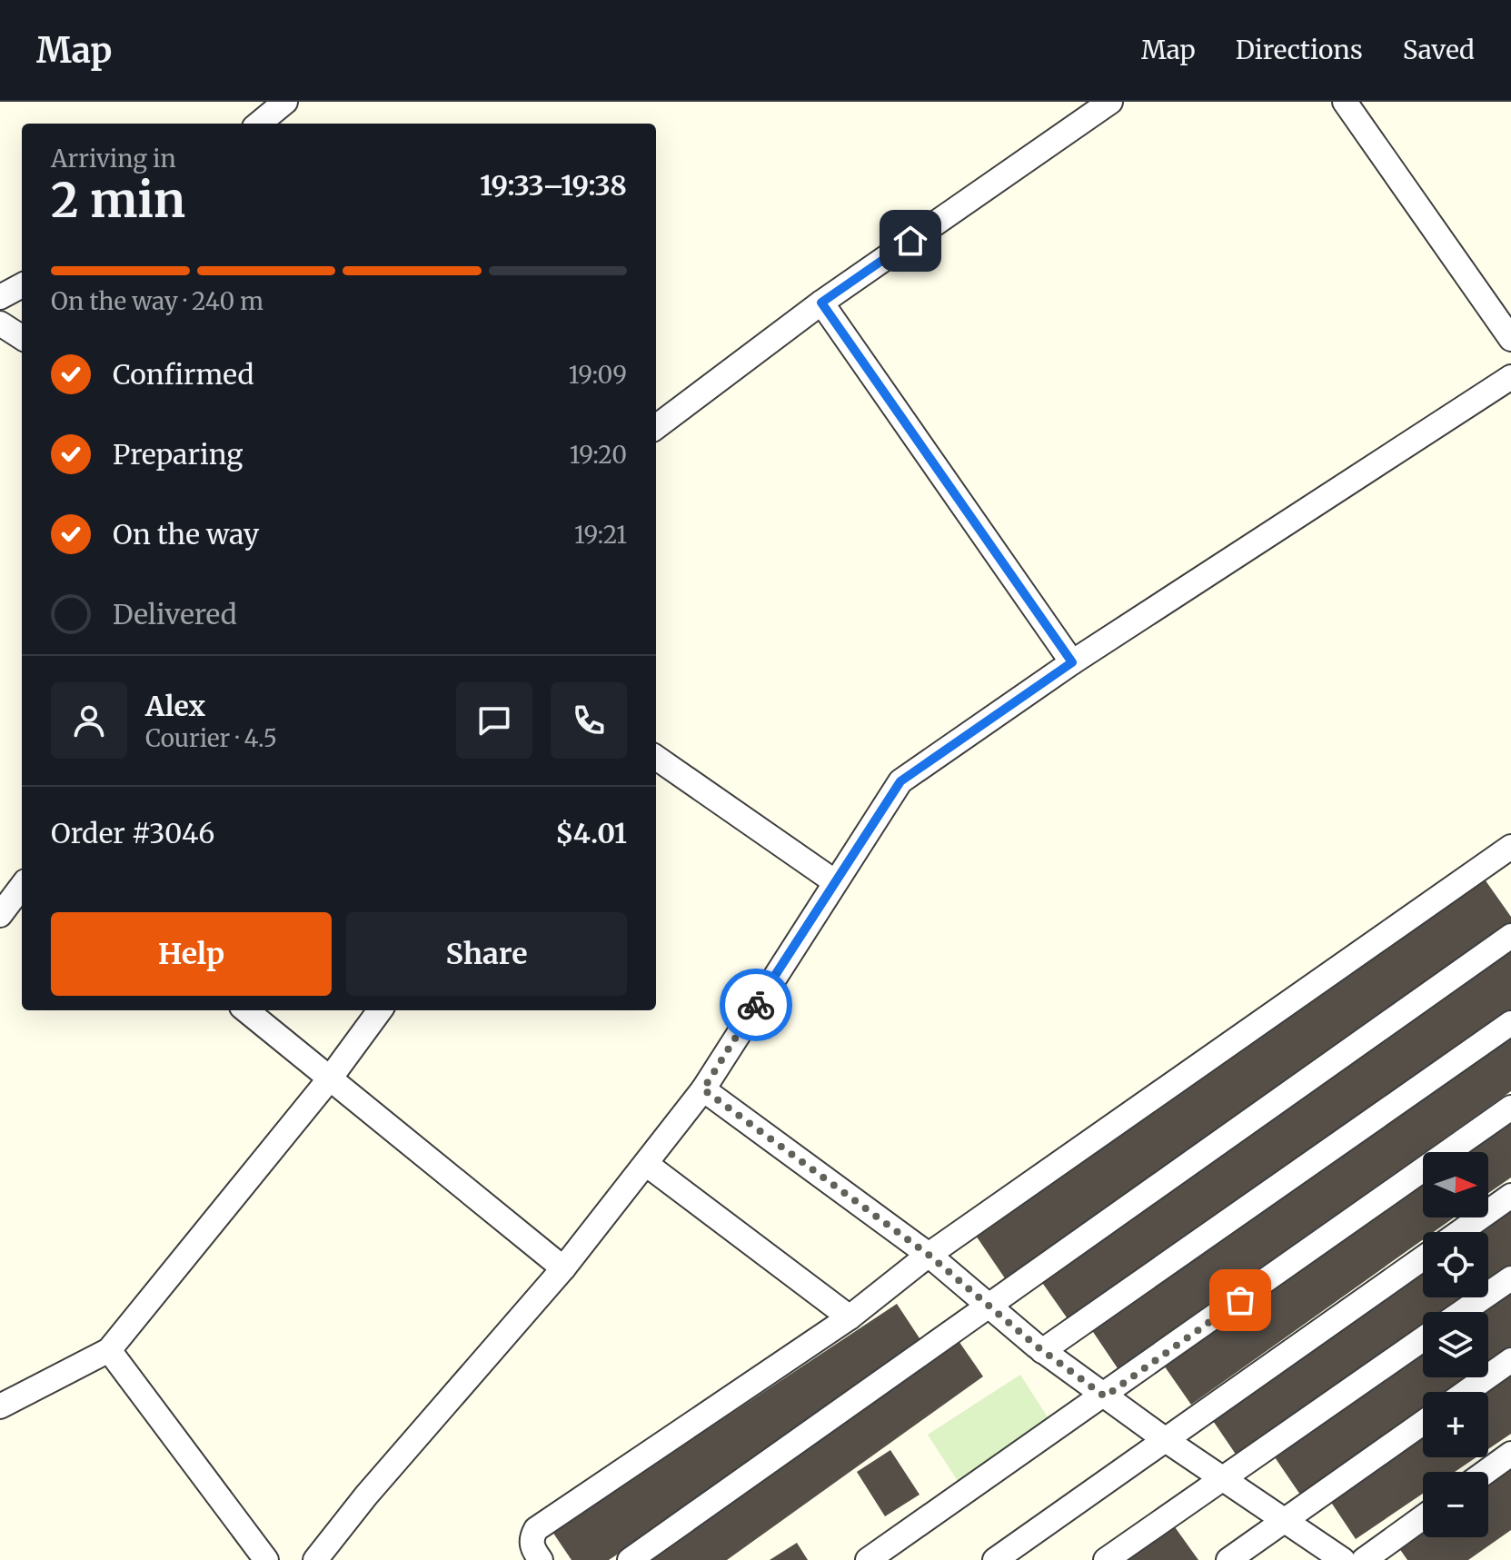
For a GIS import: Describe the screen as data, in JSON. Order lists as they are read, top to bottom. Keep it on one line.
{"north":"right","page":{"header":"Map","nav":["Map","Directions","Saved"],"heading":["2 min","Arriving in","19:33–19:38"],"panel":["Alex","Courier · 4.5","Order #3046","$4.01"],"bar":"On the way · 240 m","list":[["Confirmed","19:09"],["Preparing","19:20"],["On the way","19:21"],"Delivered"],"buttons":["Help","Share"],"map_buttons":["+","−"]}}
